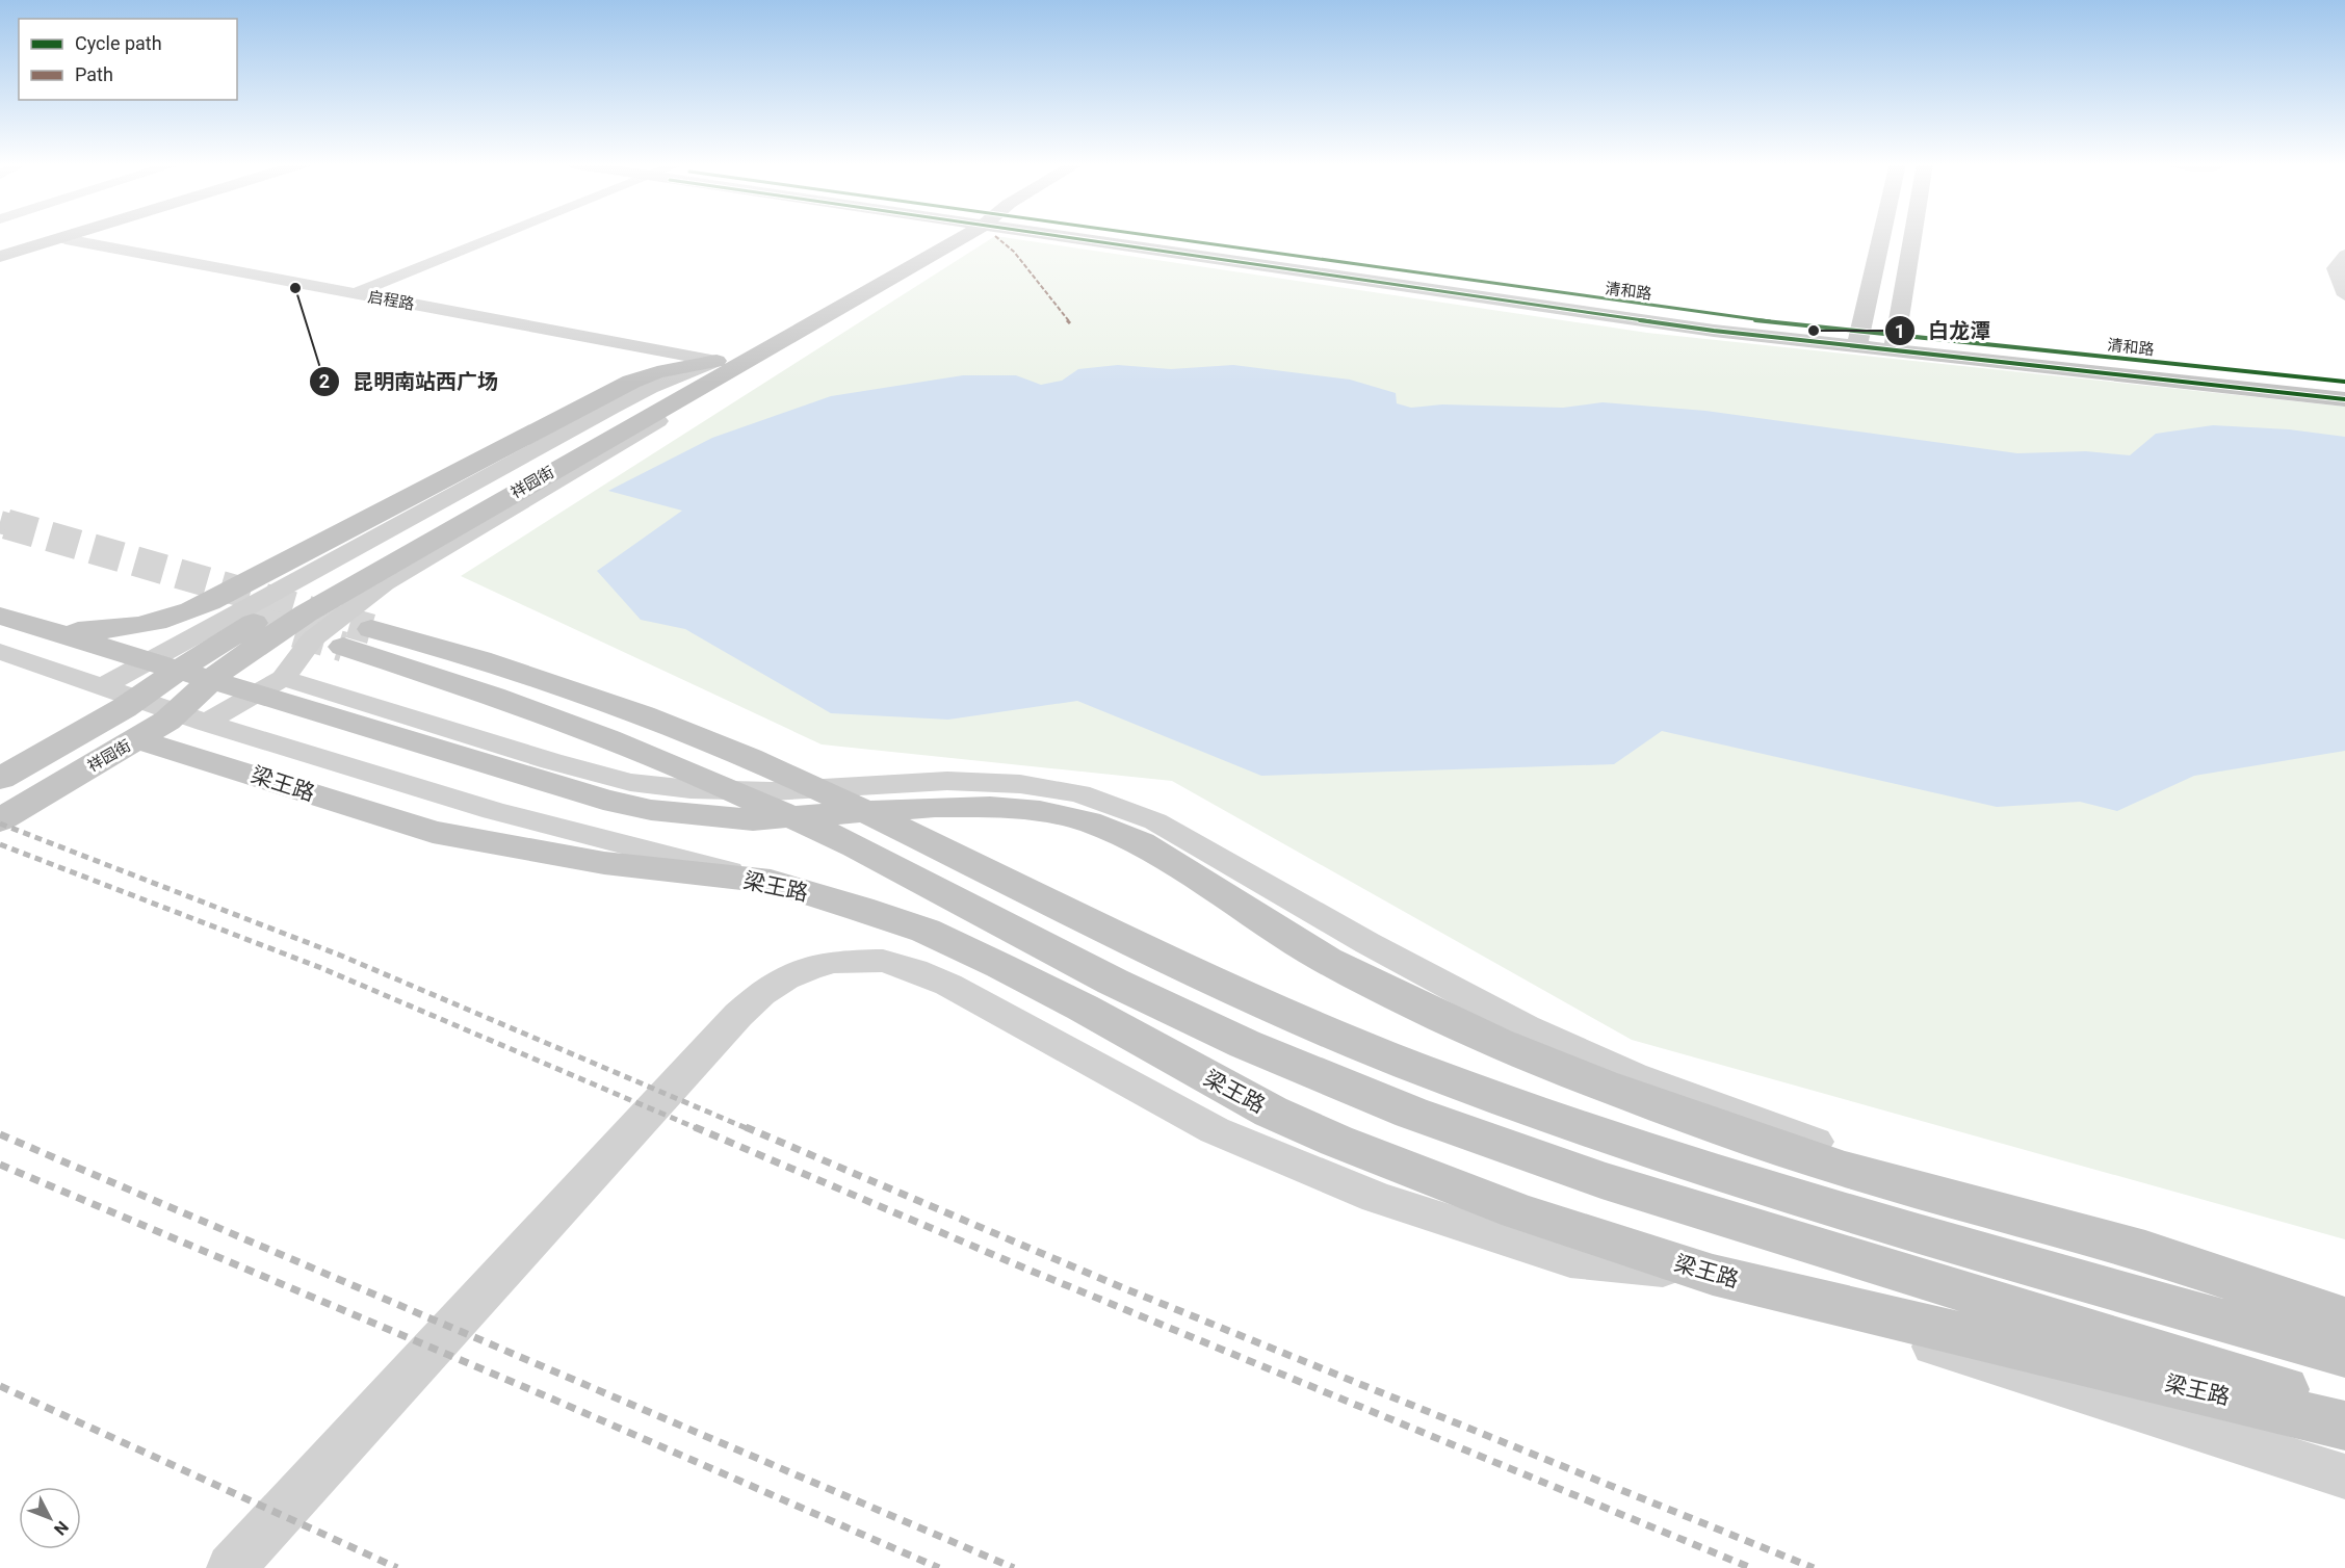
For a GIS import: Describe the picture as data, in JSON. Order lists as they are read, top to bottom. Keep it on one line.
{"streets":{"main road":["清和路","祥园街","梁王路"],"street":["启程路"]},"crossings":[["启程路","祥园街"],["祥园街","梁王路"]],"places":["昆明南站西广场","白龙潭"],"legend":["Cycle path","Path"],"north":"bottom right"}
